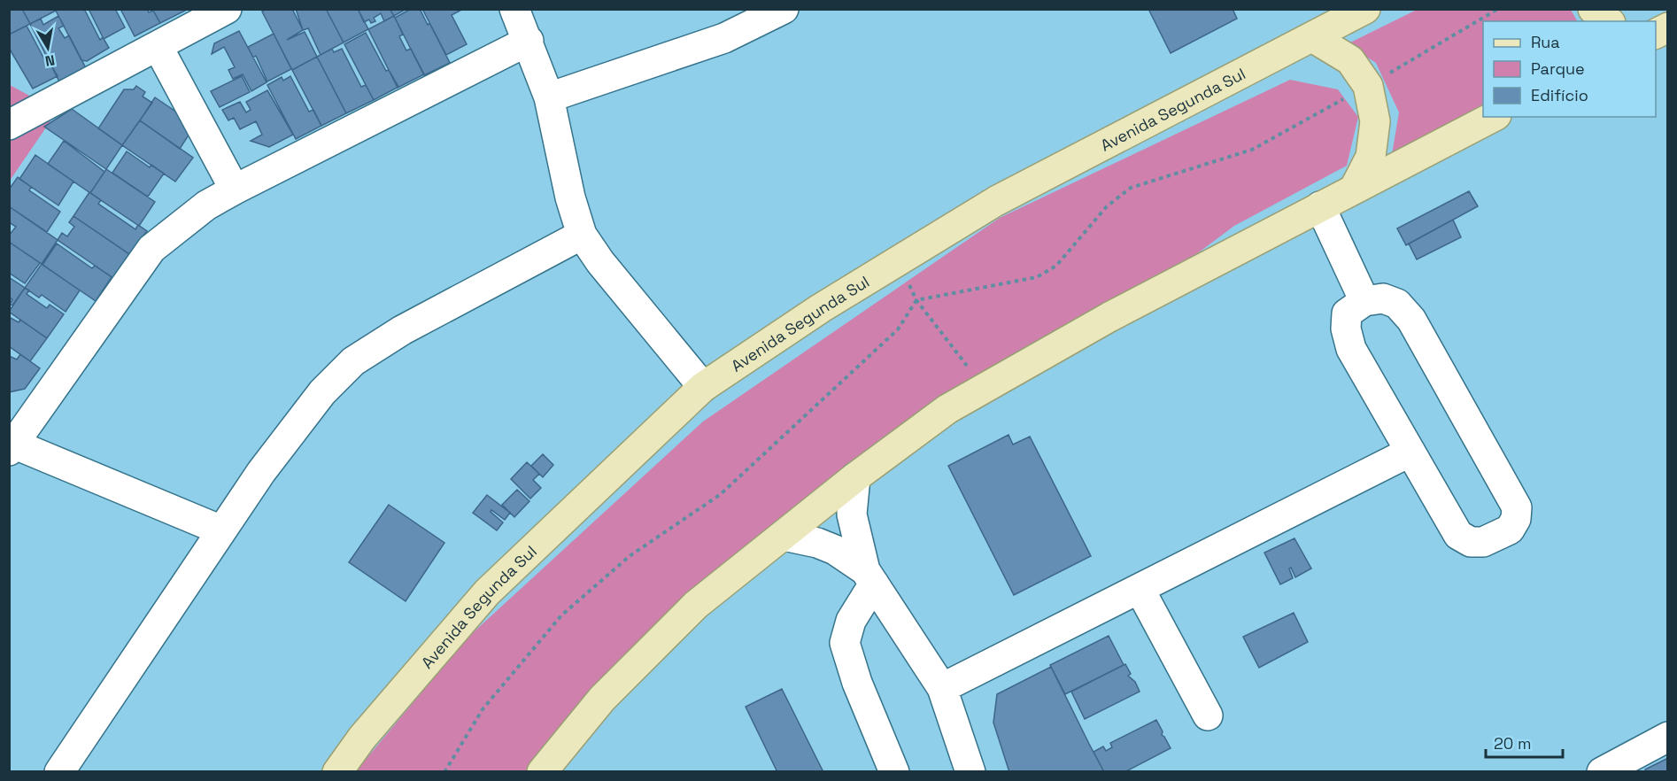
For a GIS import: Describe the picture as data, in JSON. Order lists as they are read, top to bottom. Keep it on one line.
{"streets":{"main road":["Avenida Segunda Sul"]},"legend":["Rua","Parque","Edifício"],"scale_bar":"20 m","north":"bottom"}
